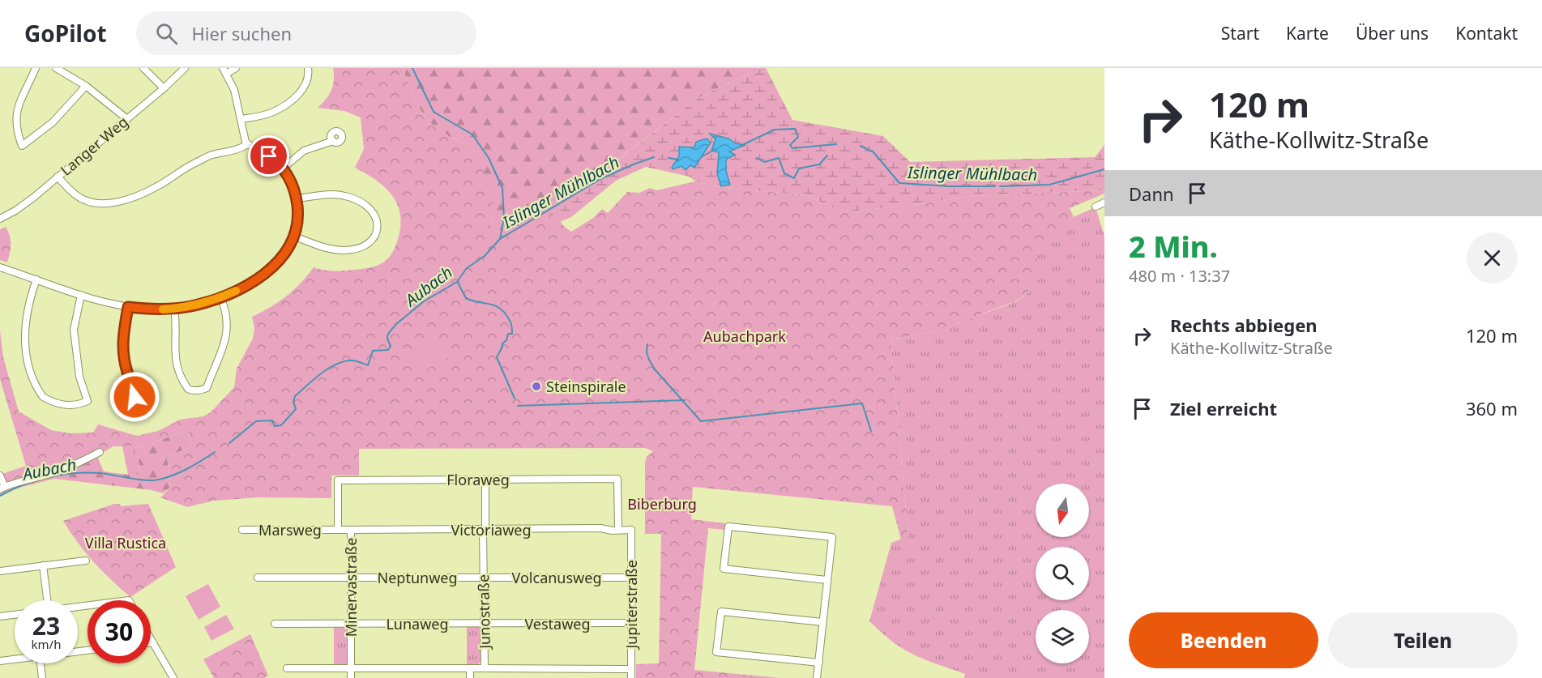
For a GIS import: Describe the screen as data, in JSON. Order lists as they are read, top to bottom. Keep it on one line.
{"streets":{"street":["Langer Weg","Floraweg","Marsweg","Victoriaweg","Neptunweg","Volcanusweg","Minervastraße","Jupiterstraße","Junostraße","Lunaweg","Vestaweg"]},"crossings":[["Floraweg","Victoriaweg"],["Floraweg","Minervastraße"],["Floraweg","Junostraße"],["Marsweg","Minervastraße"],["Victoriaweg","Minervastraße"],["Victoriaweg","Jupiterstraße"],["Victoriaweg","Junostraße"],["Neptunweg","Volcanusweg"],["Neptunweg","Minervastraße"],["Neptunweg","Junostraße"],["Volcanusweg","Jupiterstraße"],["Volcanusweg","Junostraße"],["Minervastraße","Lunaweg"],["Jupiterstraße","Vestaweg"],["Junostraße","Lunaweg"],["Junostraße","Vestaweg"],["Lunaweg","Vestaweg"]],"water":["Islinger Mühlbach","Aubach"],"parks":["Aubachpark","Biberburg","Villa Rustica"],"places":["Steinspirale"],"north":"bottom","page":{"header":"GoPilot","search":"Hier suchen","nav":["Start","Karte","Über uns","Kontakt"],"turn":["120 m","Käthe-Kollwitz-Straße"],"then":"Dann","heading":["2 Min.","480 m · 13:37"],"list":[{"name":"Rechts abbiegen","note":"Käthe-Kollwitz-Straße","value":"120 m"},{"name":"Ziel erreicht","value":"360 m"}],"speed":"23 km/h","limit":"30","buttons":["Beenden","Teilen"]}}
